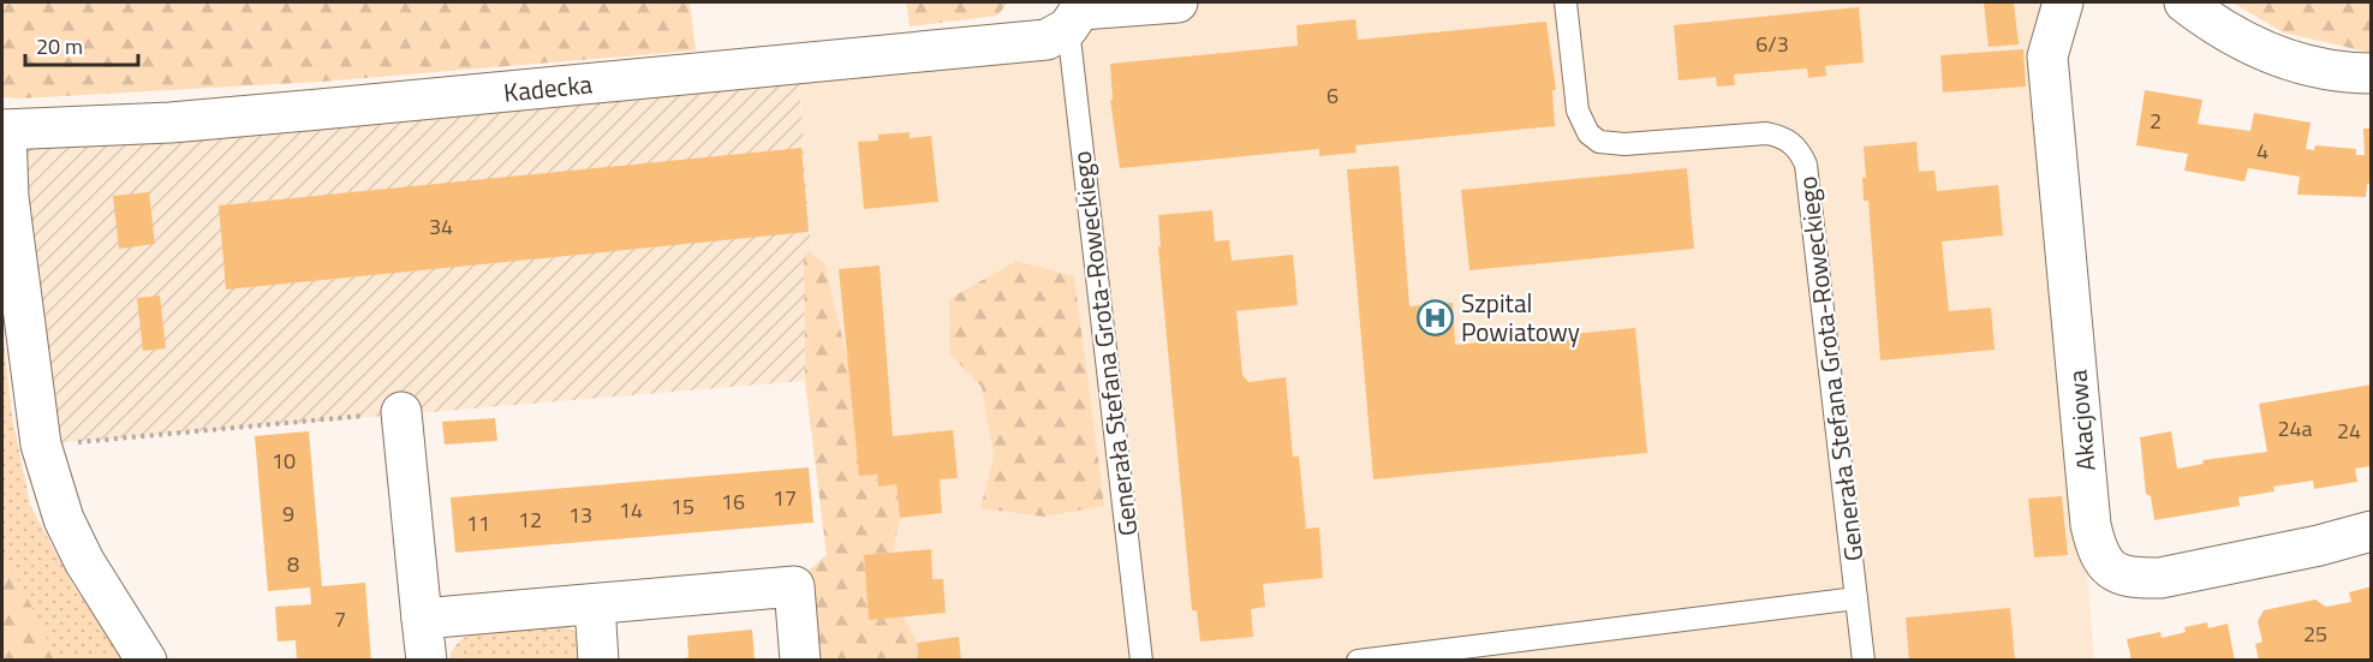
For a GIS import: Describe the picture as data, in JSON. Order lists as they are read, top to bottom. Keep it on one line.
{"streets":{"street":["Kadecka","Akacjowa"],"lane":["Generała Stefana Grota-Roweckiego"]},"crossings":[["Kadecka","Generała Stefana Grota-Roweckiego"]],"places":{"hospital":["Szpital Powiatowy"]},"house_numbers":["6/3","6","2","4","34","24a","24","10","17","16","15","14","9","13","12","11","8","7","25"],"scale_bar":"20 m"}
